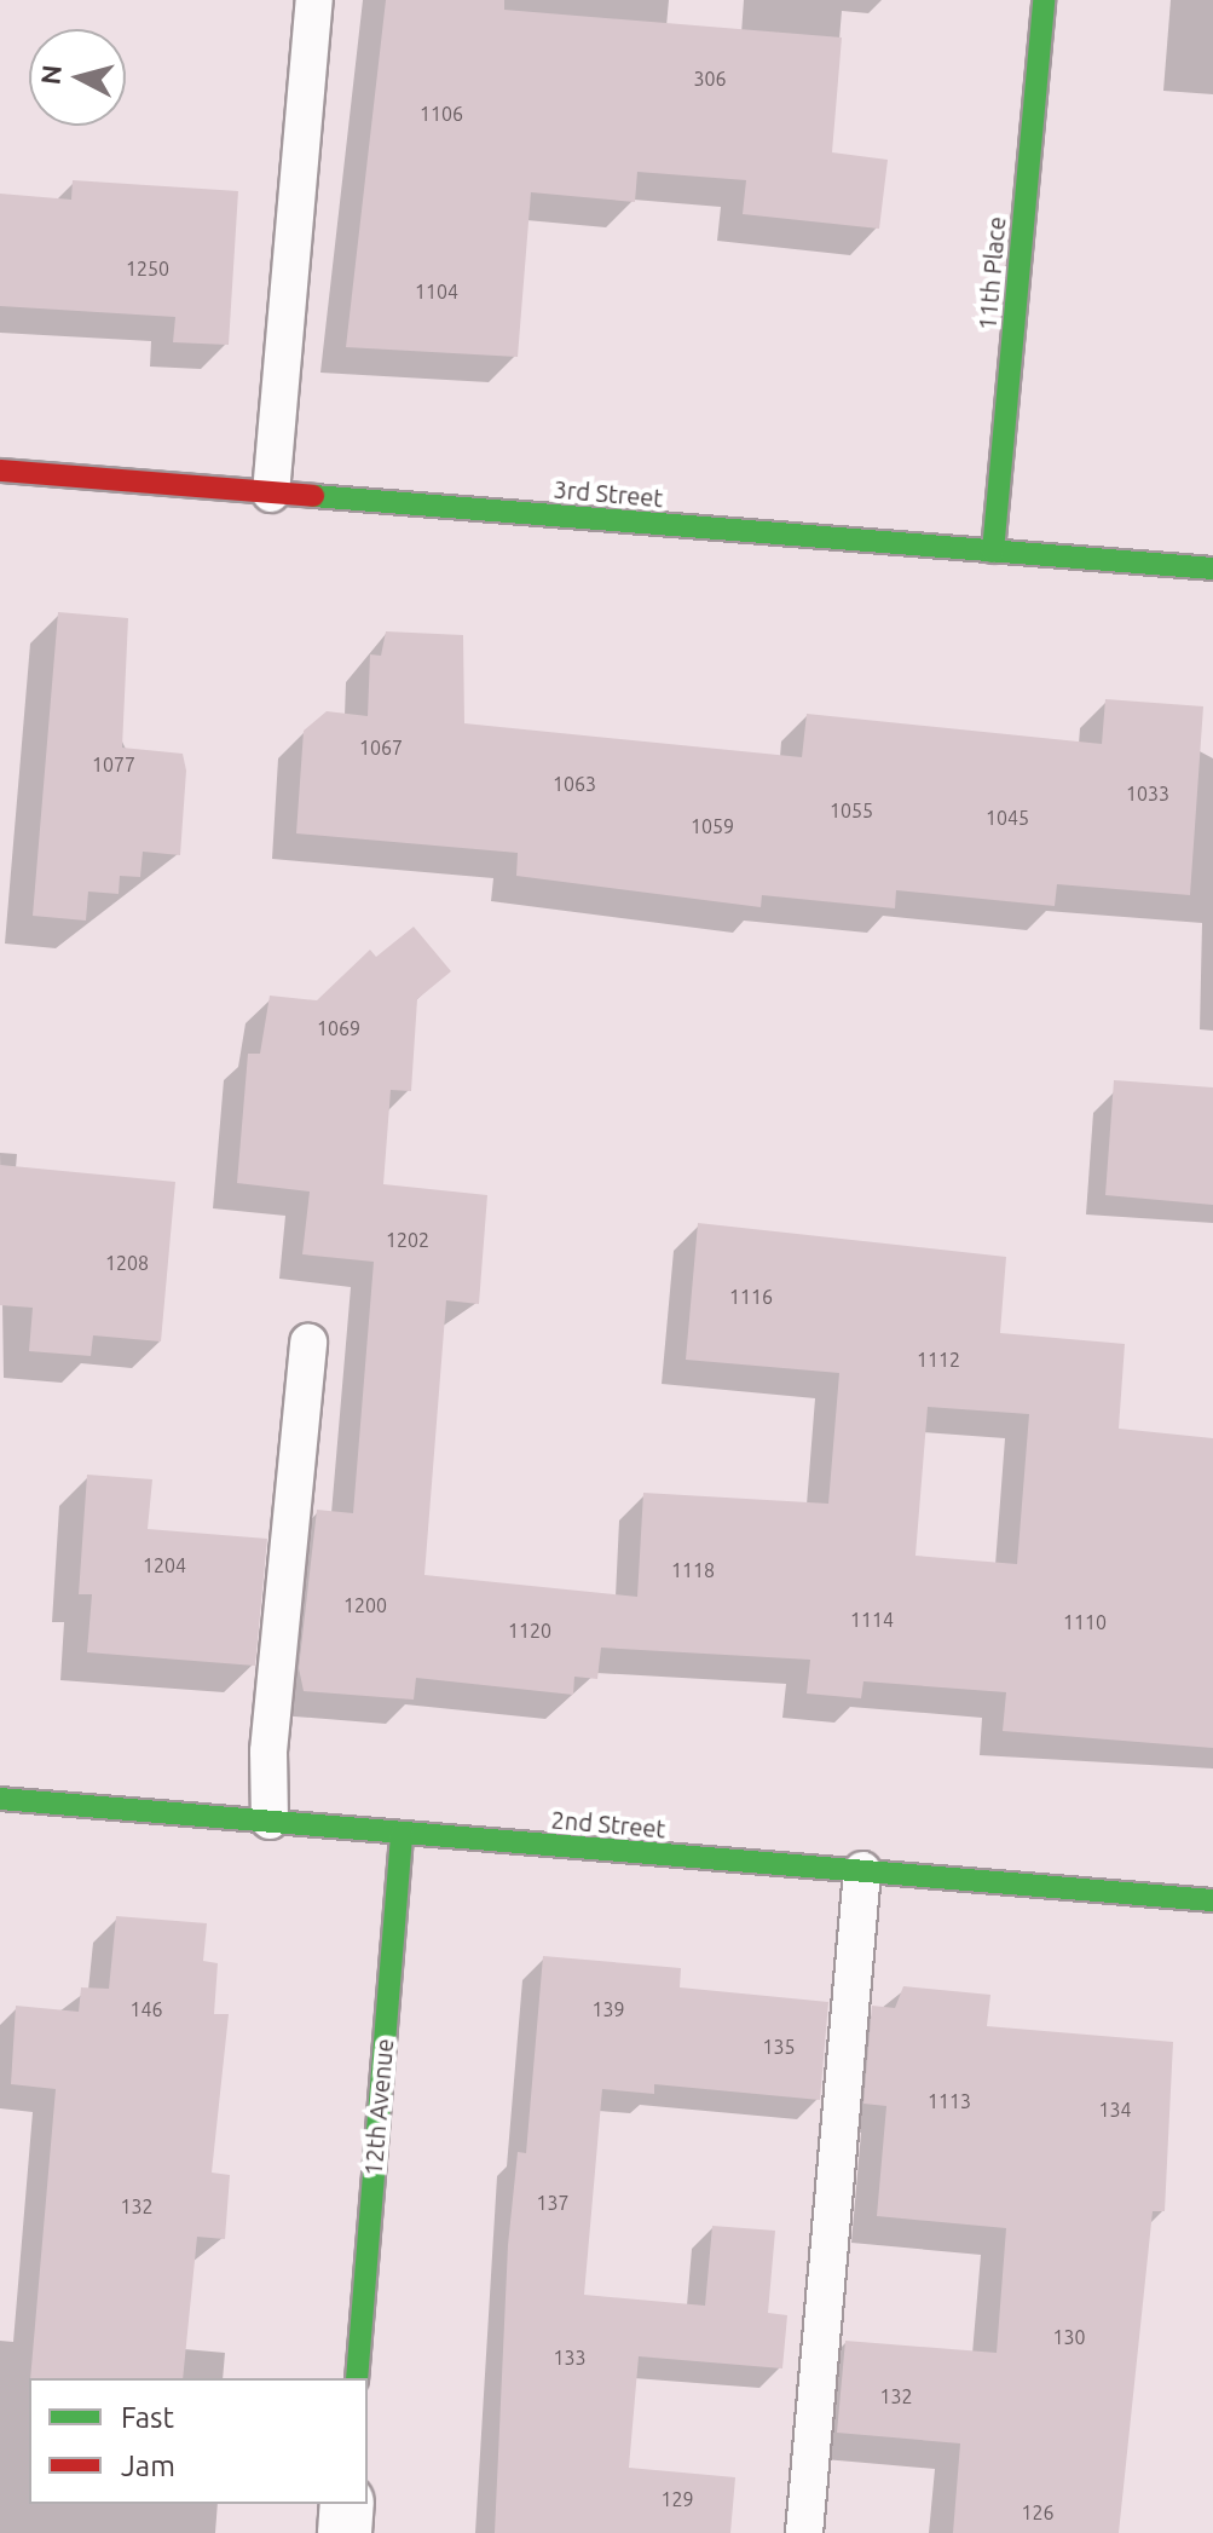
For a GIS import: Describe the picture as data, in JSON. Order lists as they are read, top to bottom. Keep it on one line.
{"streets":{"street":["11th Place","3rd Street","2nd Street","12th Avenue"]},"crossings":[["11th Place","3rd Street"],["2nd Street","12th Avenue"]],"house_numbers":["306","1106","1250","1104","1067","1077","1063","1033","1055","1045","1059","1069","1202","1208","1116","1112","1204","1118","1200","1114","1110","1120","146","139","135","1113","134","137","132","130","133","132","129","126"],"legend":["Fast","Jam"],"north":"left"}
